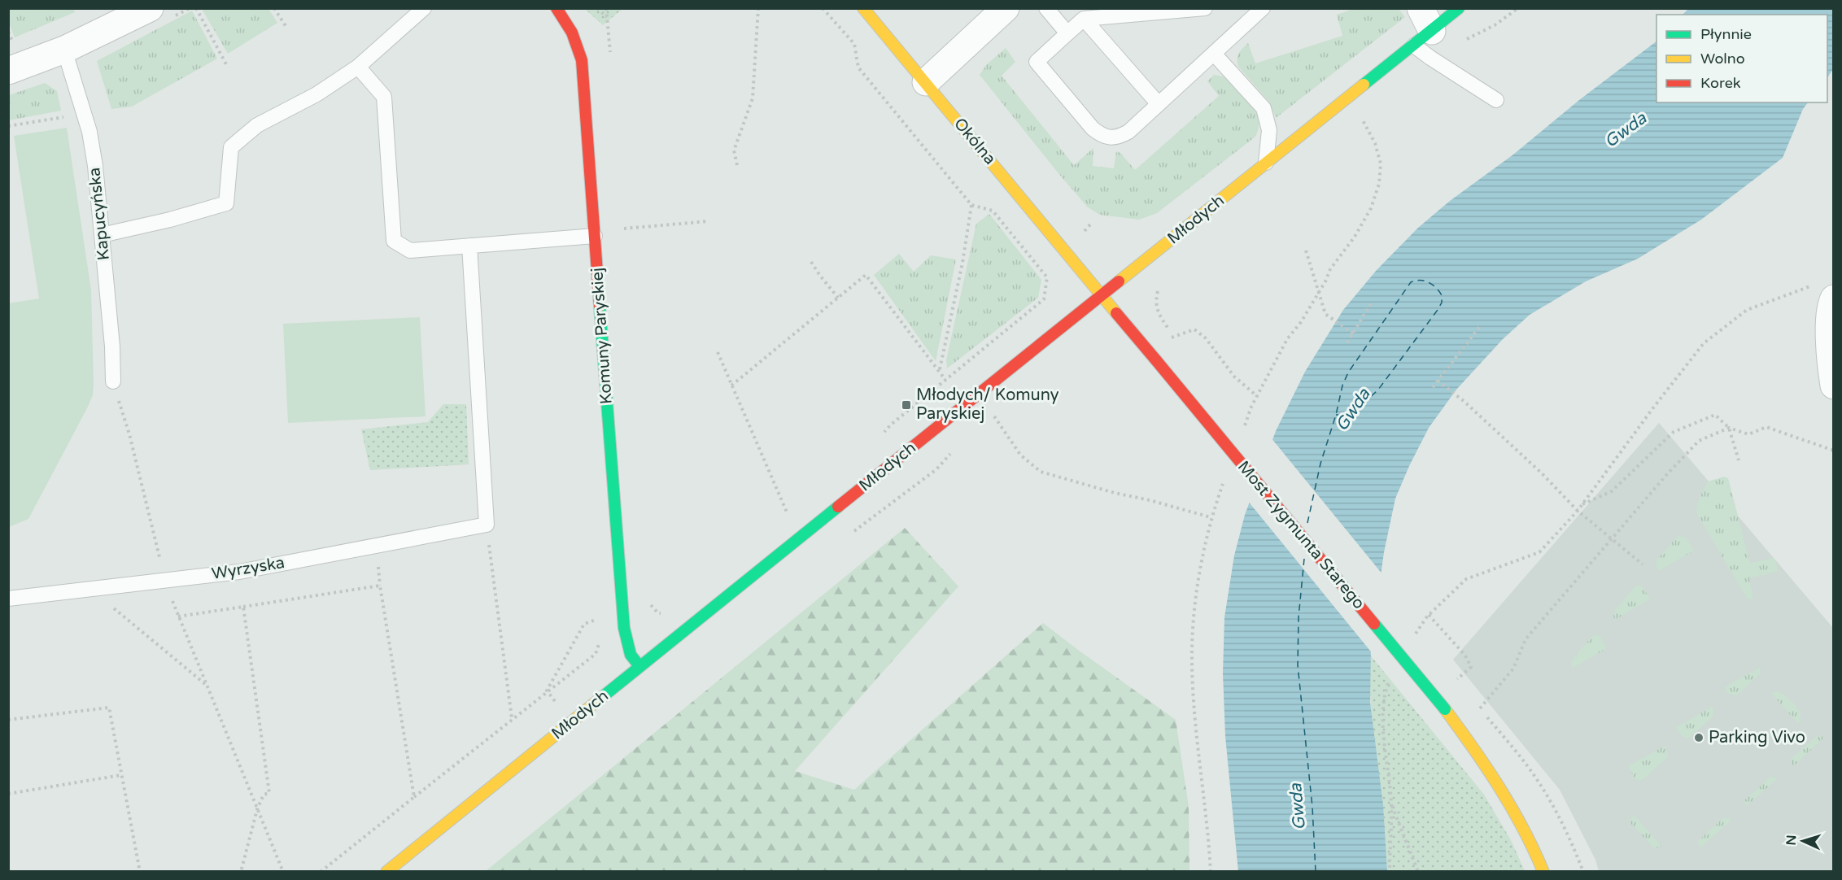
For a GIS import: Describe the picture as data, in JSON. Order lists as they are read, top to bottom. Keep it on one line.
{"streets":{"street":["Okólna","Młodych","Komuny Paryskiej","Most Zygmunta Starego"],"lane":["Kapucyńska","Wyrzyska"]},"crossings":[["Okólna","Młodych"],["Okólna","Most Zygmunta Starego"],["Młodych","Komuny Paryskiej"],["Młodych","Most Zygmunta Starego"]],"water":["Gwda"],"places":{"transit":["Młodych/ Komuny Paryskiej"],"other":["Parking Vivo"]},"legend":["Płynnie","Wolno","Korek"],"north":"left"}
